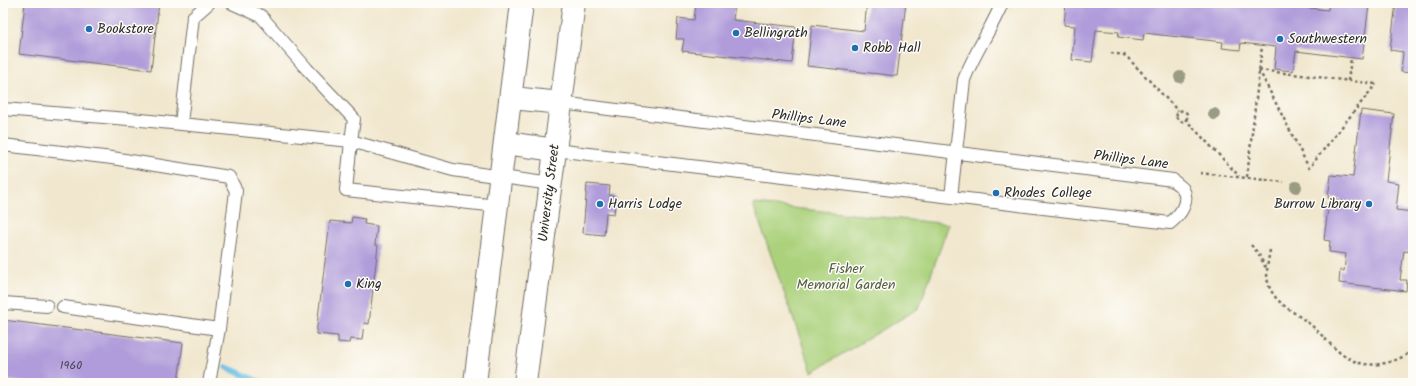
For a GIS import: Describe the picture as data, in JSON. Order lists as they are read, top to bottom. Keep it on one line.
{"streets":{"main road":["University Street"],"lane":["Phillips Lane"]},"crossings":[["Phillips Lane","University Street"]],"parks":["Fisher Memorial Garden"],"places":["Bookstore","Bellingrath","Southwestern","Robb Hall","Rhodes College","Harris Lodge","Burrow Library","King"],"house_numbers":["1960"]}
